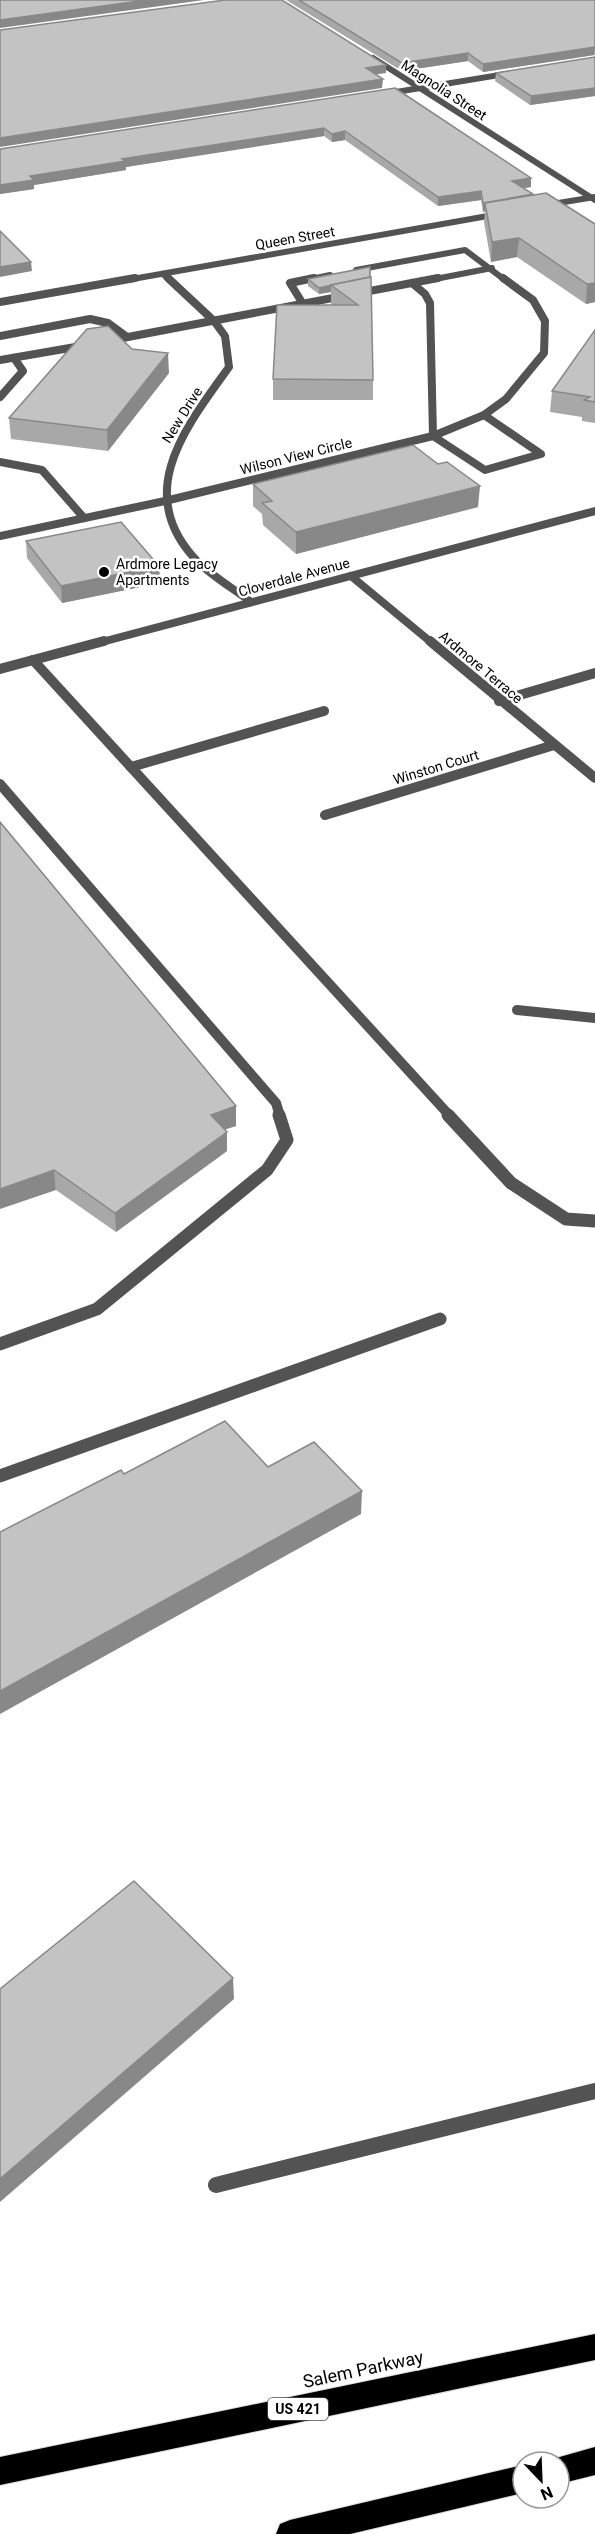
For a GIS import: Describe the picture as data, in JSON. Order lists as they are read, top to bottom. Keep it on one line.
{"streets":{"highway":["Salem Parkway","US 421"],"street":["Magnolia Street","Queen Street","New Drive","Wilson View Circle","Cloverdale Avenue","Ardmore Terrace","Winston Court"]},"crossings":[["Queen Street","New Drive"],["New Drive","Wilson View Circle"],["New Drive","Cloverdale Avenue"],["Cloverdale Avenue","Ardmore Terrace"],["Ardmore Terrace","Winston Court"]],"places":["Ardmore Legacy Apartments"],"north":"bottom right"}
